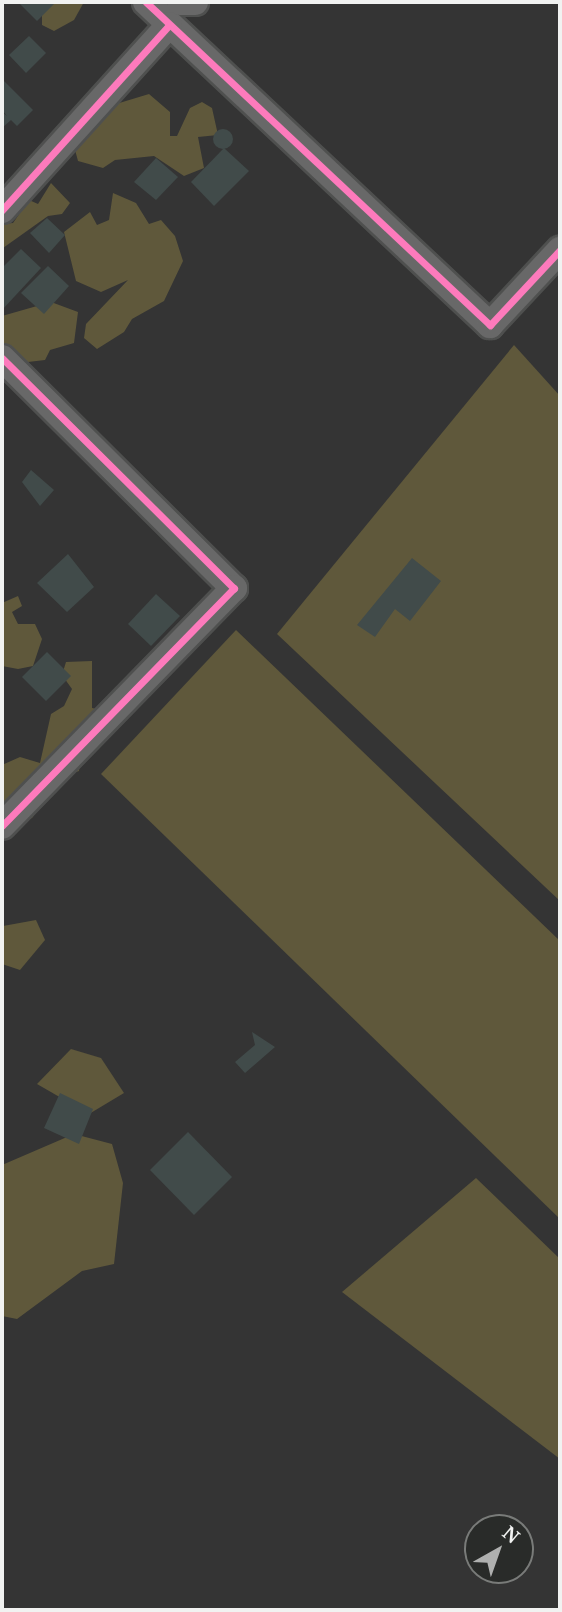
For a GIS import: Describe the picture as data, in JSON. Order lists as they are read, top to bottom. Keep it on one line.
{"north":"top right"}
